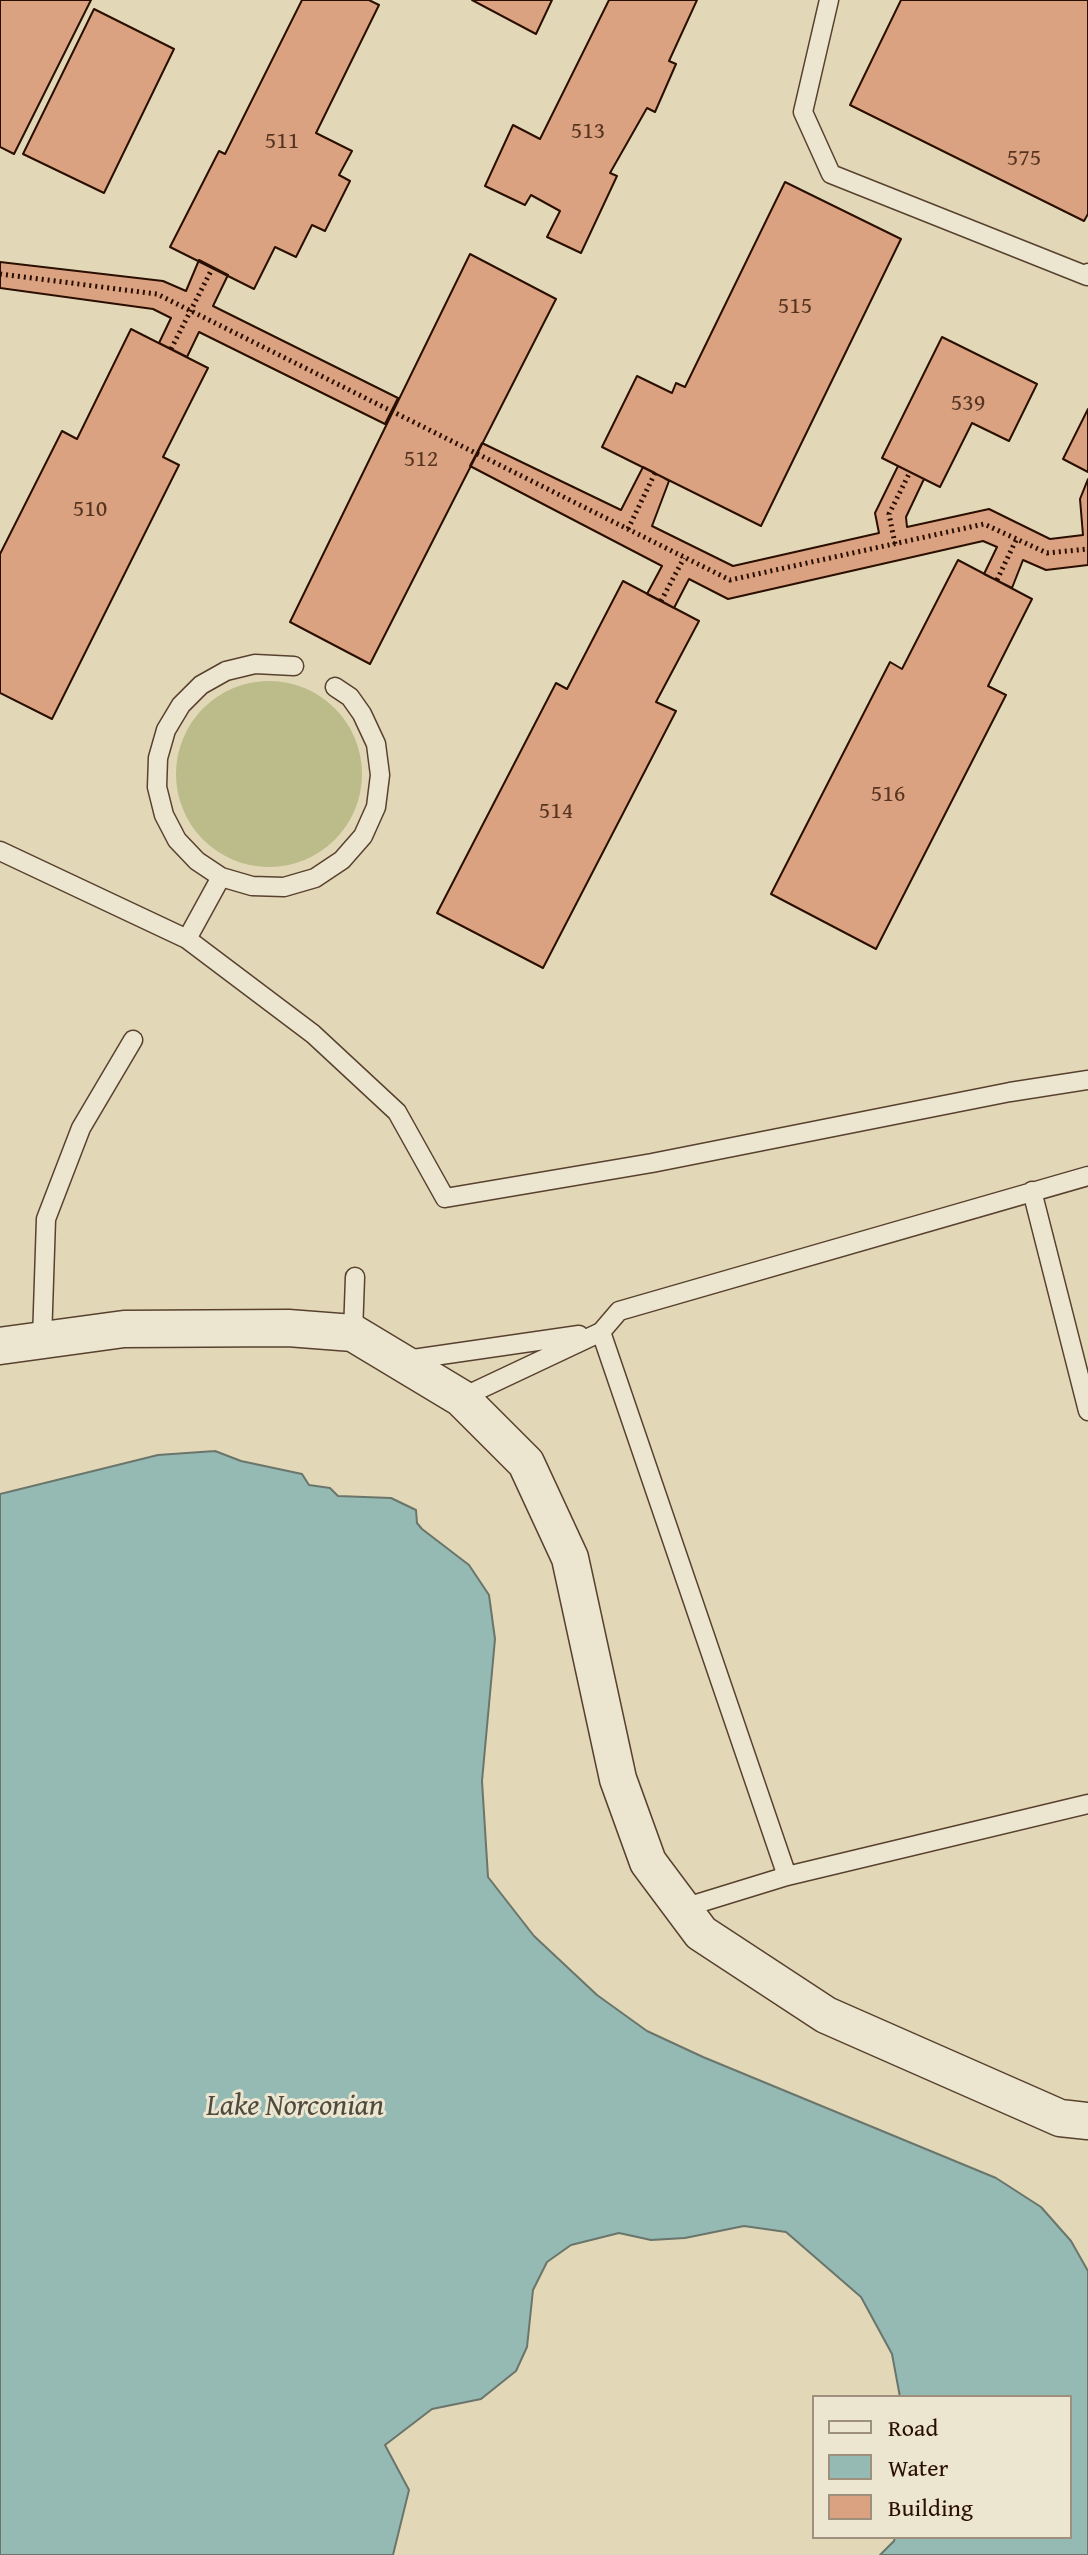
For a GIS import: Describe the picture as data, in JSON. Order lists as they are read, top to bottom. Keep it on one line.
{"water":["Lake Norconian"],"house_numbers":["513","511","575","515","539","512","510","516","514"],"legend":["Road","Water","Building"]}
